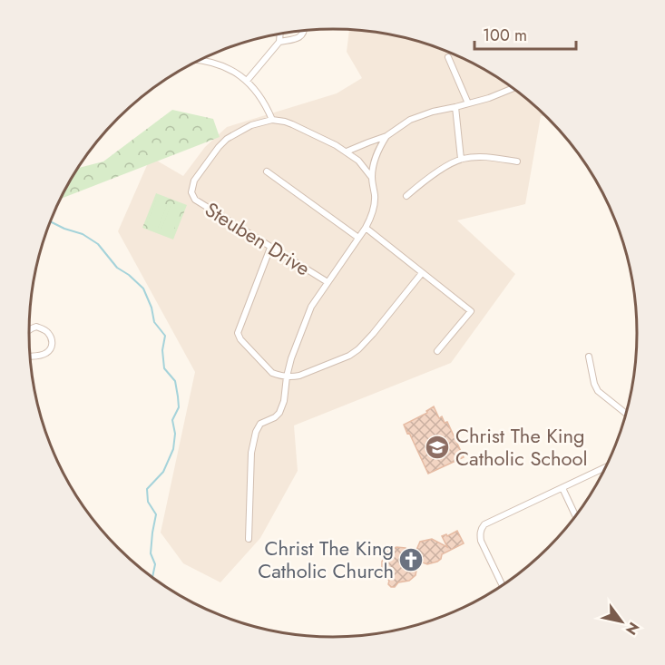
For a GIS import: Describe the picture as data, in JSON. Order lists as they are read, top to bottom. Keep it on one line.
{"streets":{"street":["Steuben Drive"]},"places":{"school or university":["Christ The King Catholic School"],"church":["Christ The King Catholic Church"]},"scale_bar":"100 m","north":"bottom right"}
